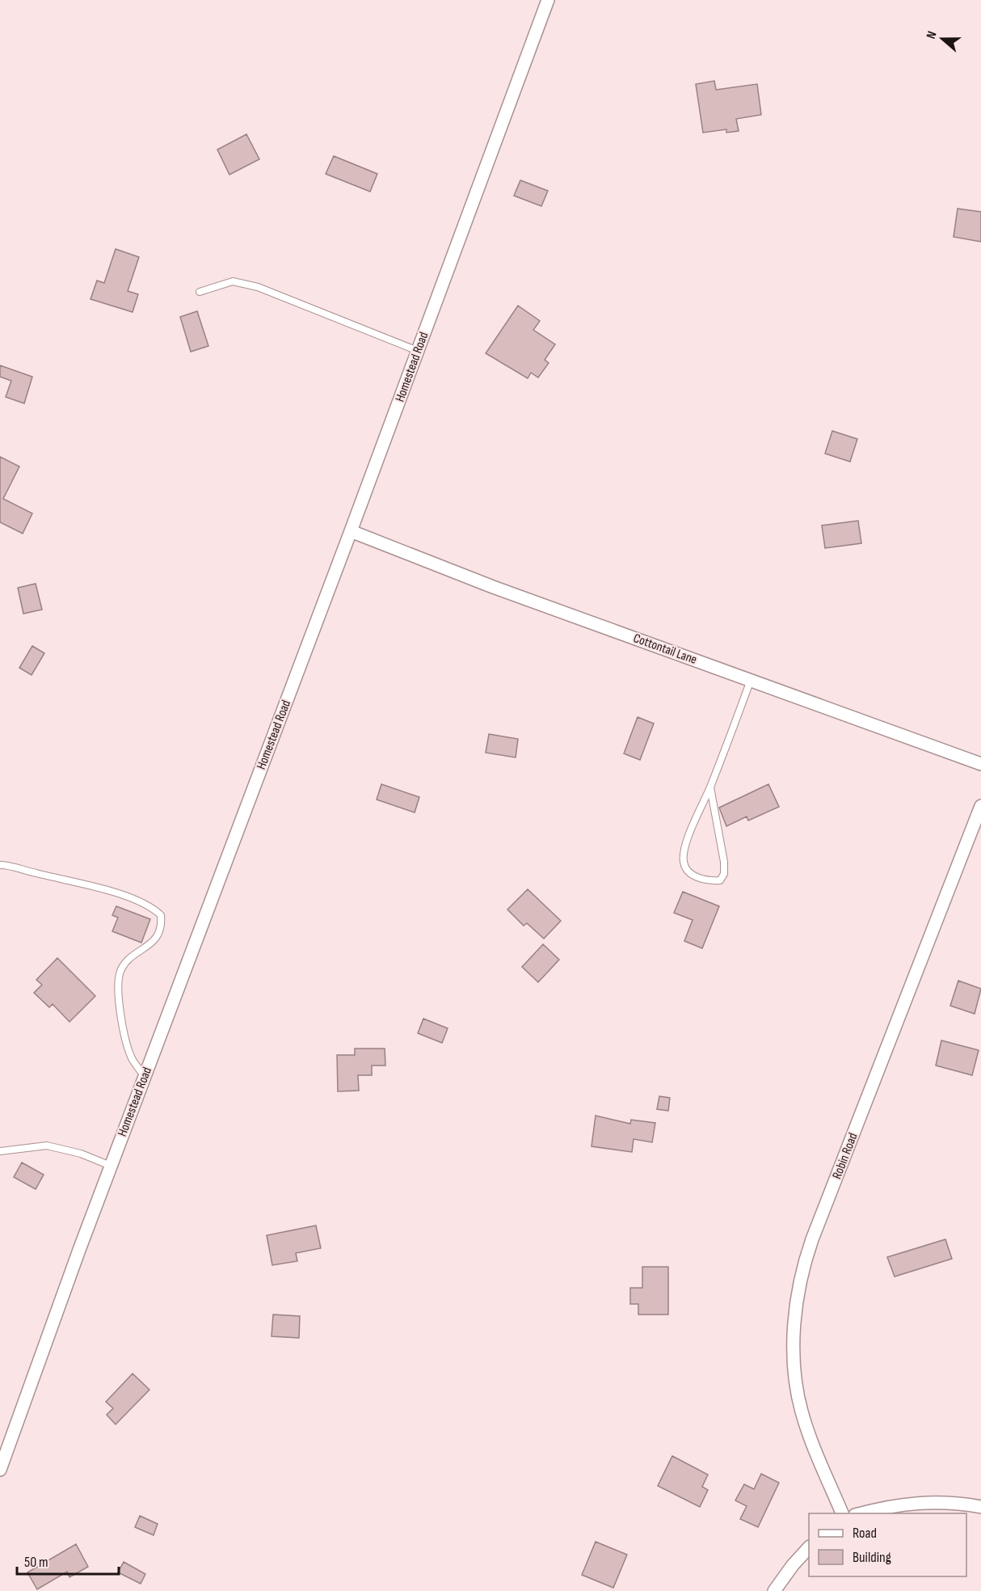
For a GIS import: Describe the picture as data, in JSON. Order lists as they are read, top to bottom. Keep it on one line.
{"streets":{"street":["Homestead Road","Cottontail Lane","Robin Road"]},"crossings":[["Homestead Road","Cottontail Lane"]],"legend":["Road","Building"],"scale_bar":"50 m","north":"left"}
